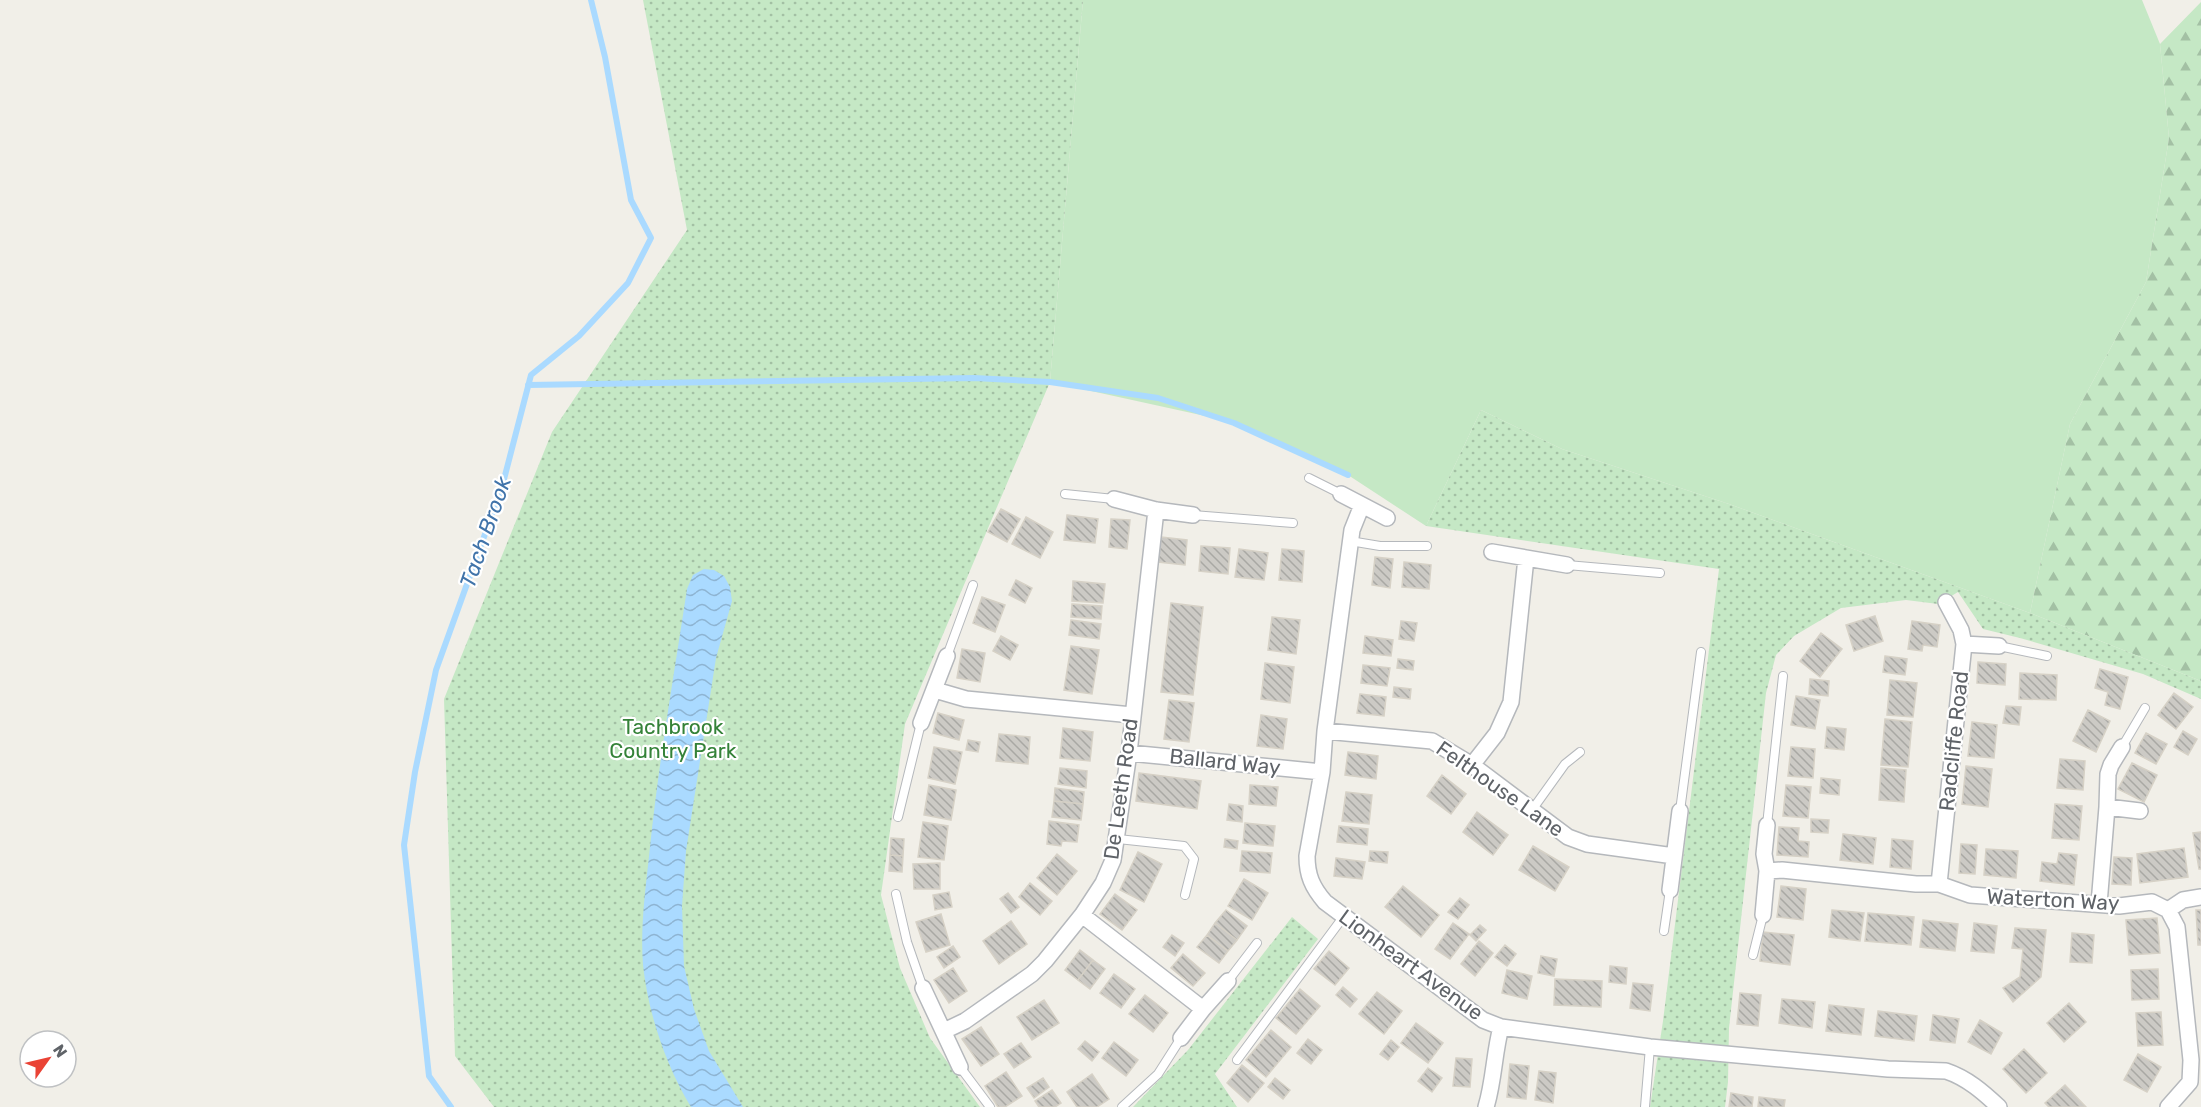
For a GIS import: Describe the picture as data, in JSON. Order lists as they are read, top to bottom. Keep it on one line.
{"streets":{"street":["Radcliffe Road","Ballard Way","De Leeth Road","Felthouse Lane","Waterton Way","Lionheart Avenue"]},"crossings":[["Radcliffe Road","Waterton Way"],["Ballard Way","De Leeth Road"],["Ballard Way","Lionheart Avenue"],["Felthouse Lane","Lionheart Avenue"]],"water":["Tach Brook"],"parks":["Tachbrook Country Park"],"north":"top right"}
